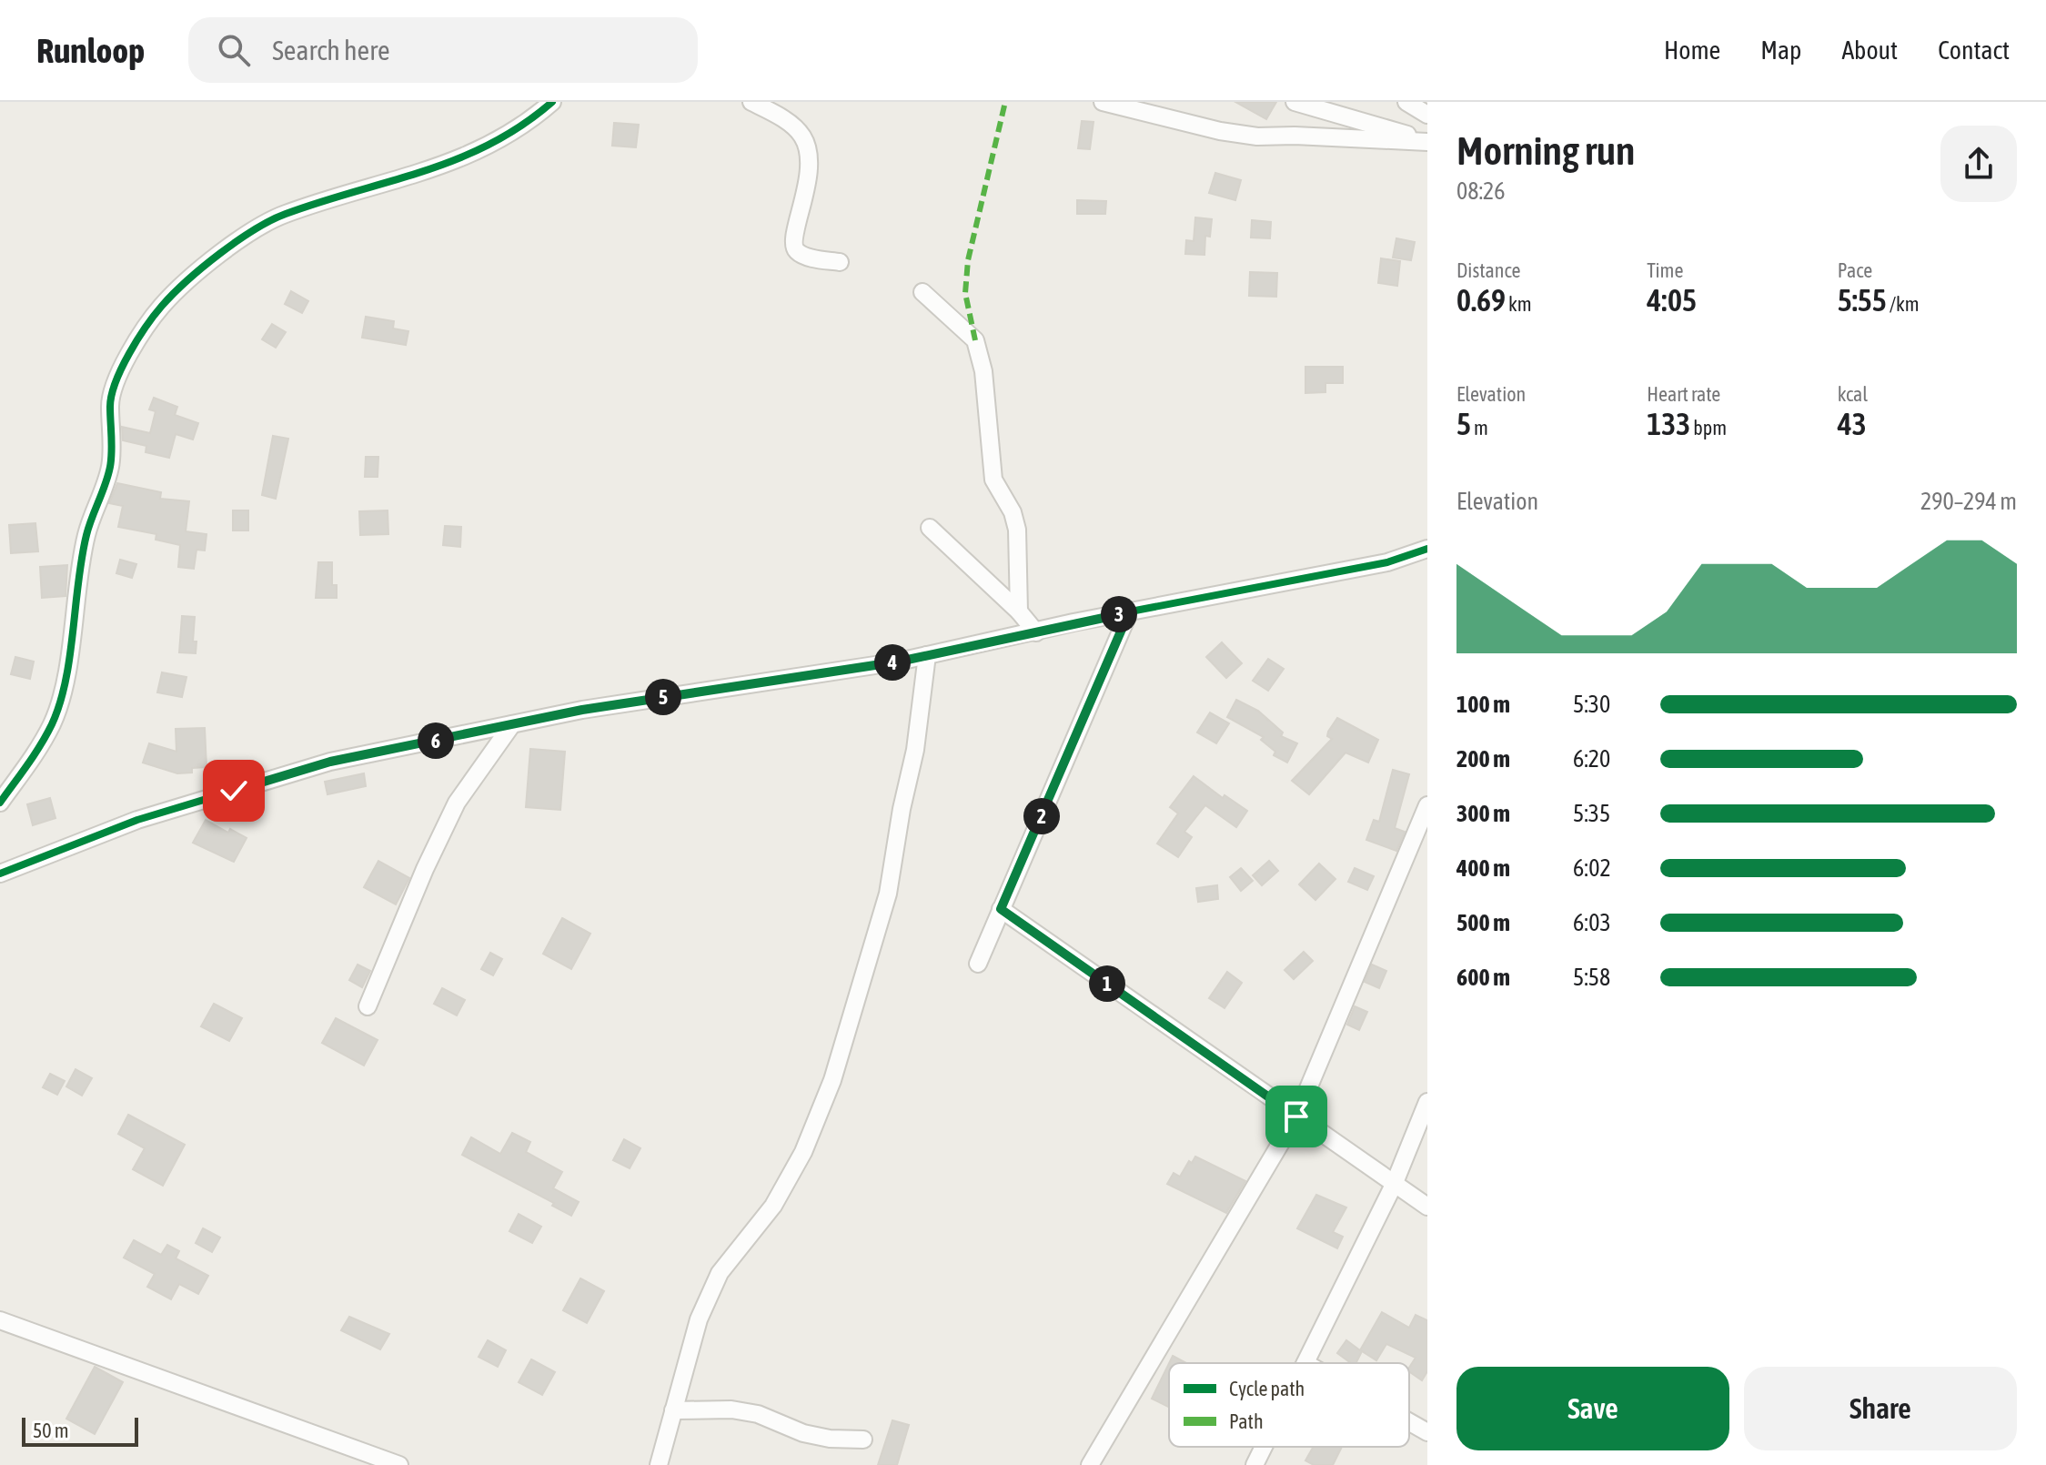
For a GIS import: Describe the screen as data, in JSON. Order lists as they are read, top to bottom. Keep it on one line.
{"legend":["Cycle path","Path"],"scale_bar":"50 m","page":{"header":"Runloop","search":"Search here","nav":["Home","Map","About","Contact"],"heading":["Morning run","08:26"],"stats":[["Distance","0.69 km"],["Time","4:05"],["Pace","5:55 /km"],["Elevation","5 m"],["Heart rate","133 bpm"],["kcal","43"]],"chart":["Elevation","290–294 m"],"pins":["3","4","5","6","2","1"],"list":[{"name":"100 m","note":"5:30"},{"name":"200 m","note":"6:20"},{"name":"300 m","note":"5:35"},{"name":"400 m","note":"6:02"},{"name":"500 m","note":"6:03"},{"name":"600 m","note":"5:58"}],"buttons":["Save","Share"],"scale":"50 m"}}
